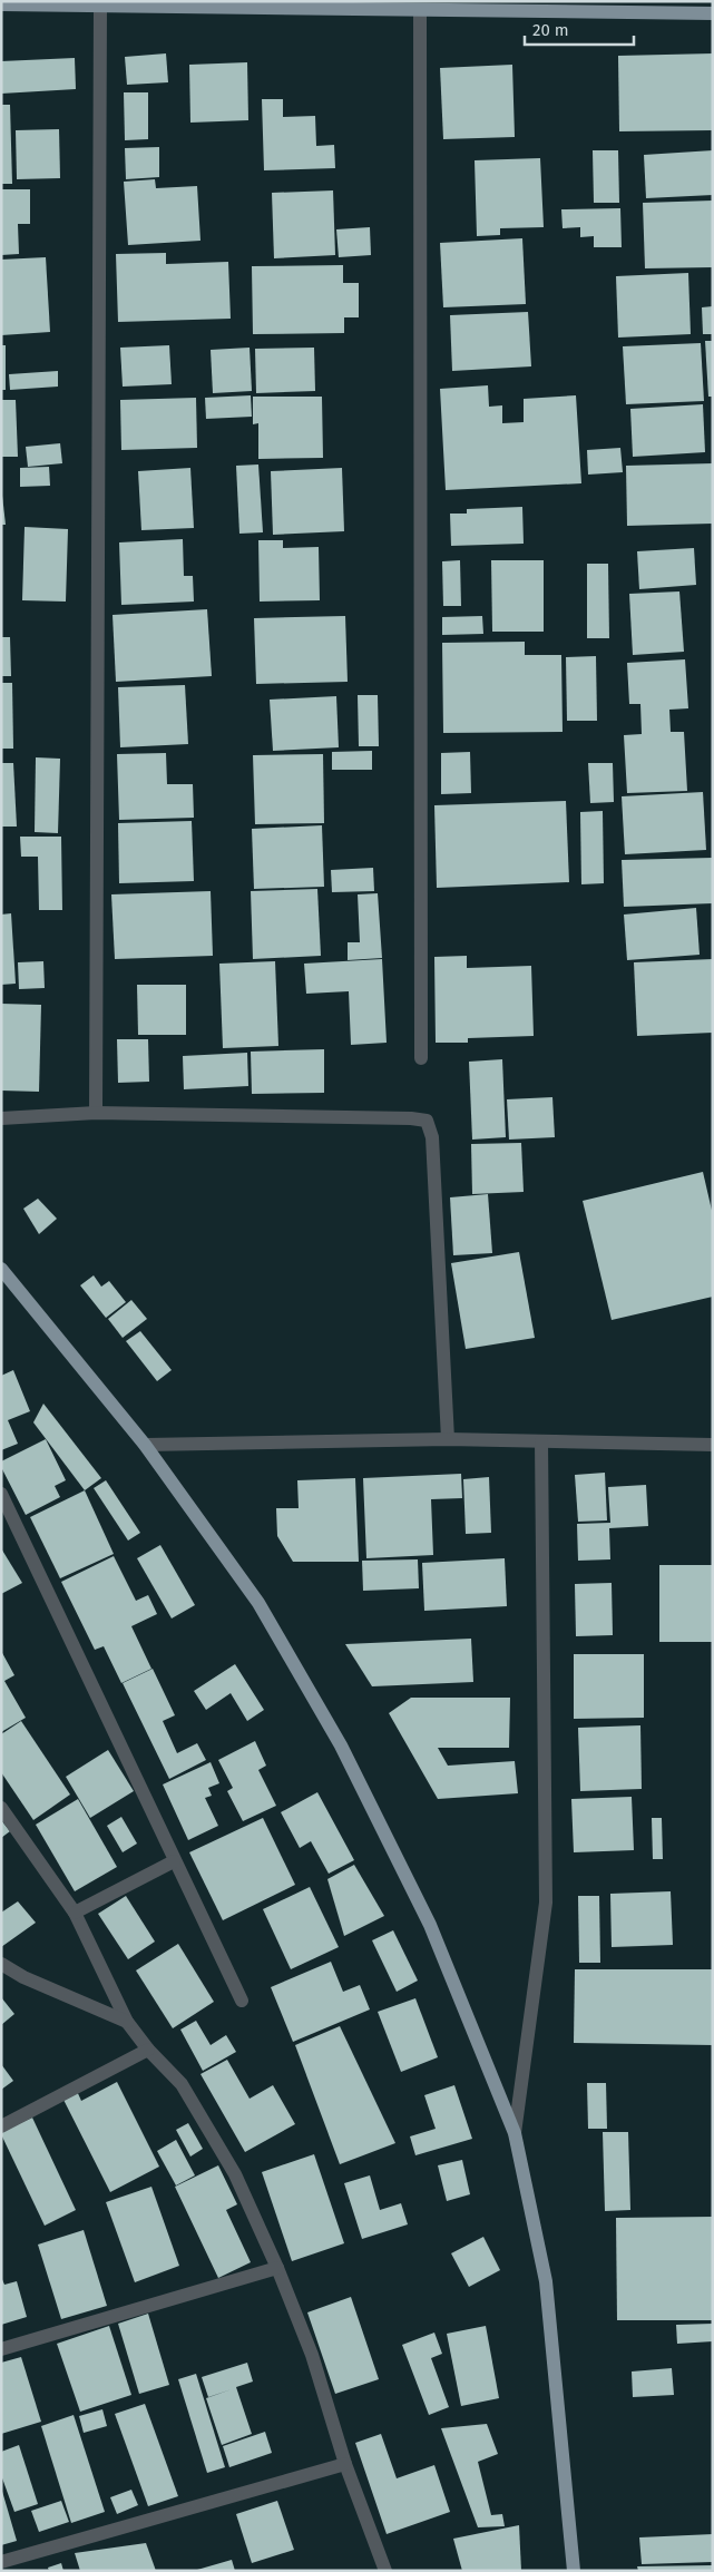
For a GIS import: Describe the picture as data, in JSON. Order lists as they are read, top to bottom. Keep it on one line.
{"scale_bar":"20 m"}
